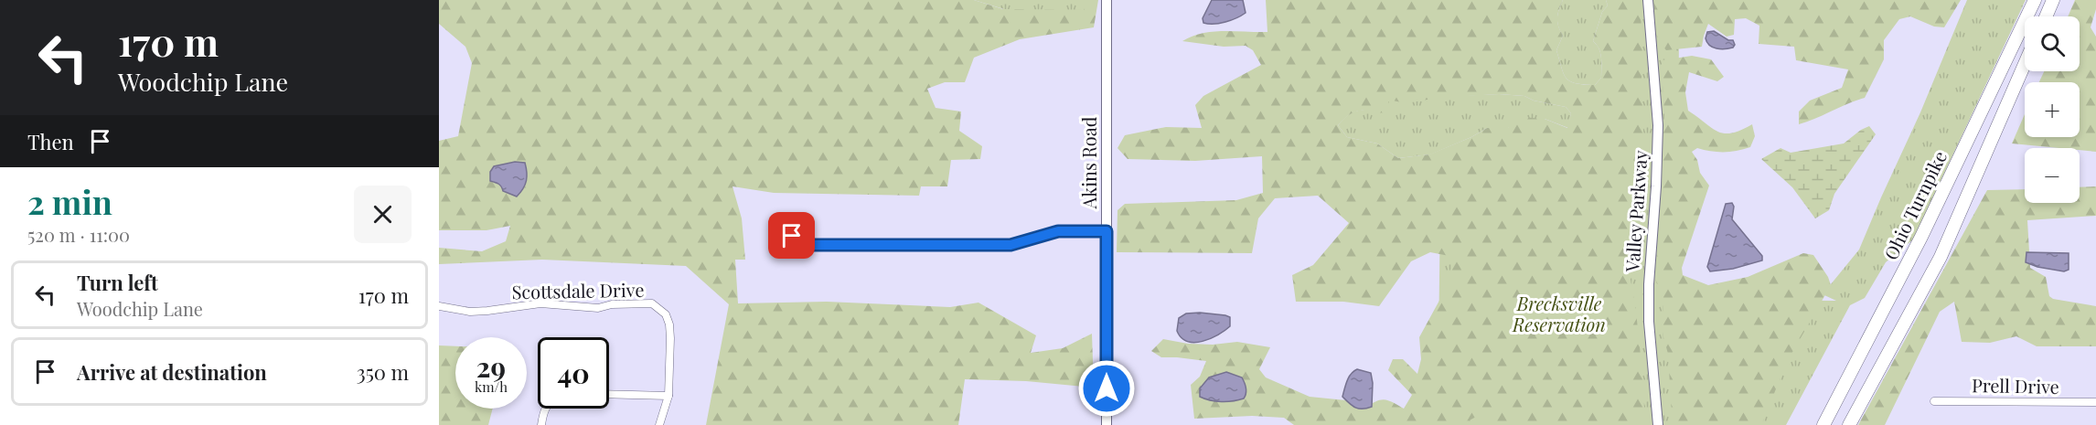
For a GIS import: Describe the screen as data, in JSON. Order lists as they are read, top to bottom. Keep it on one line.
{"streets":{"highway":["Ohio Turnpike"],"street":["Akins Road","Valley Parkway","Scottsdale Drive","Prell Drive"]},"parks":["Brecksville Reservation"],"page":{"turn":["170 m","Woodchip Lane"],"map_buttons":["+","−"],"then":"Then","heading":["2 min","520 m · 11:00"],"list":[{"name":"Turn left","note":"Woodchip Lane","value":"170 m"},{"name":"Arrive at destination","value":"350 m"}],"speed":"29 km/h","limit":"40"}}
